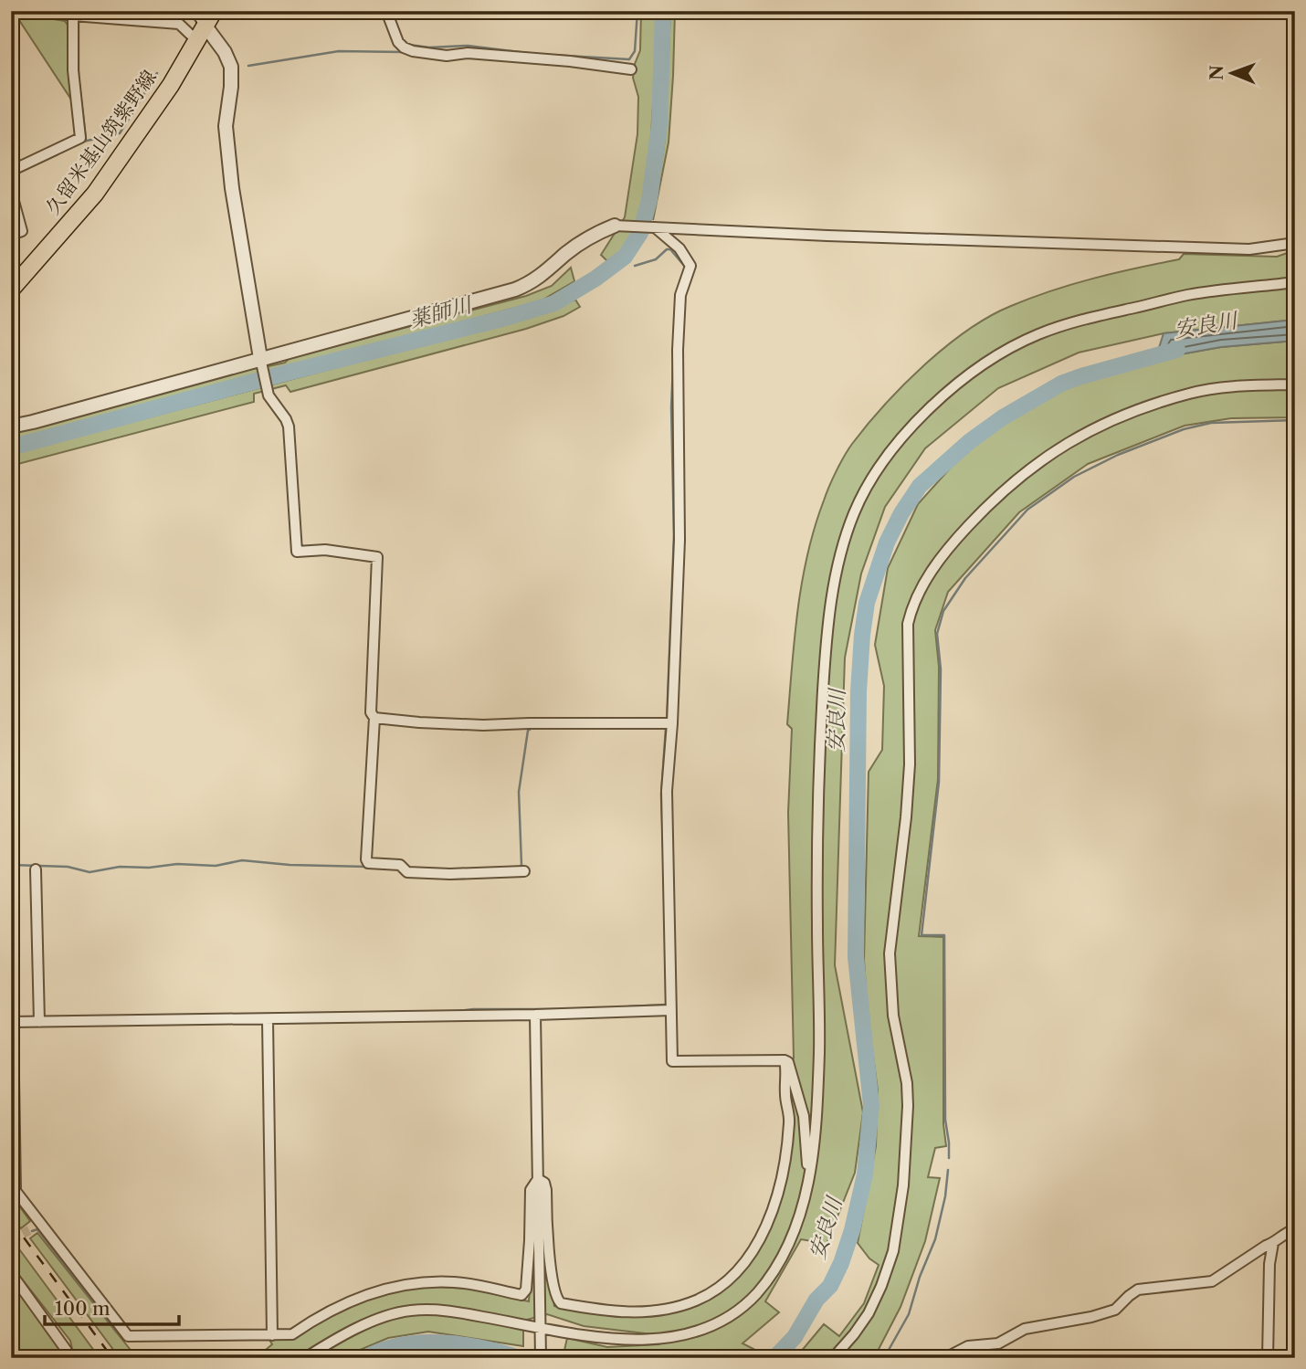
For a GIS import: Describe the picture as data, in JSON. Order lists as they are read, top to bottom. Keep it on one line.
{"streets":{"main road":["久留米基山筑紫野線"]},"water":["薬師川","安良川"],"scale_bar":"100 m","north":"left"}
